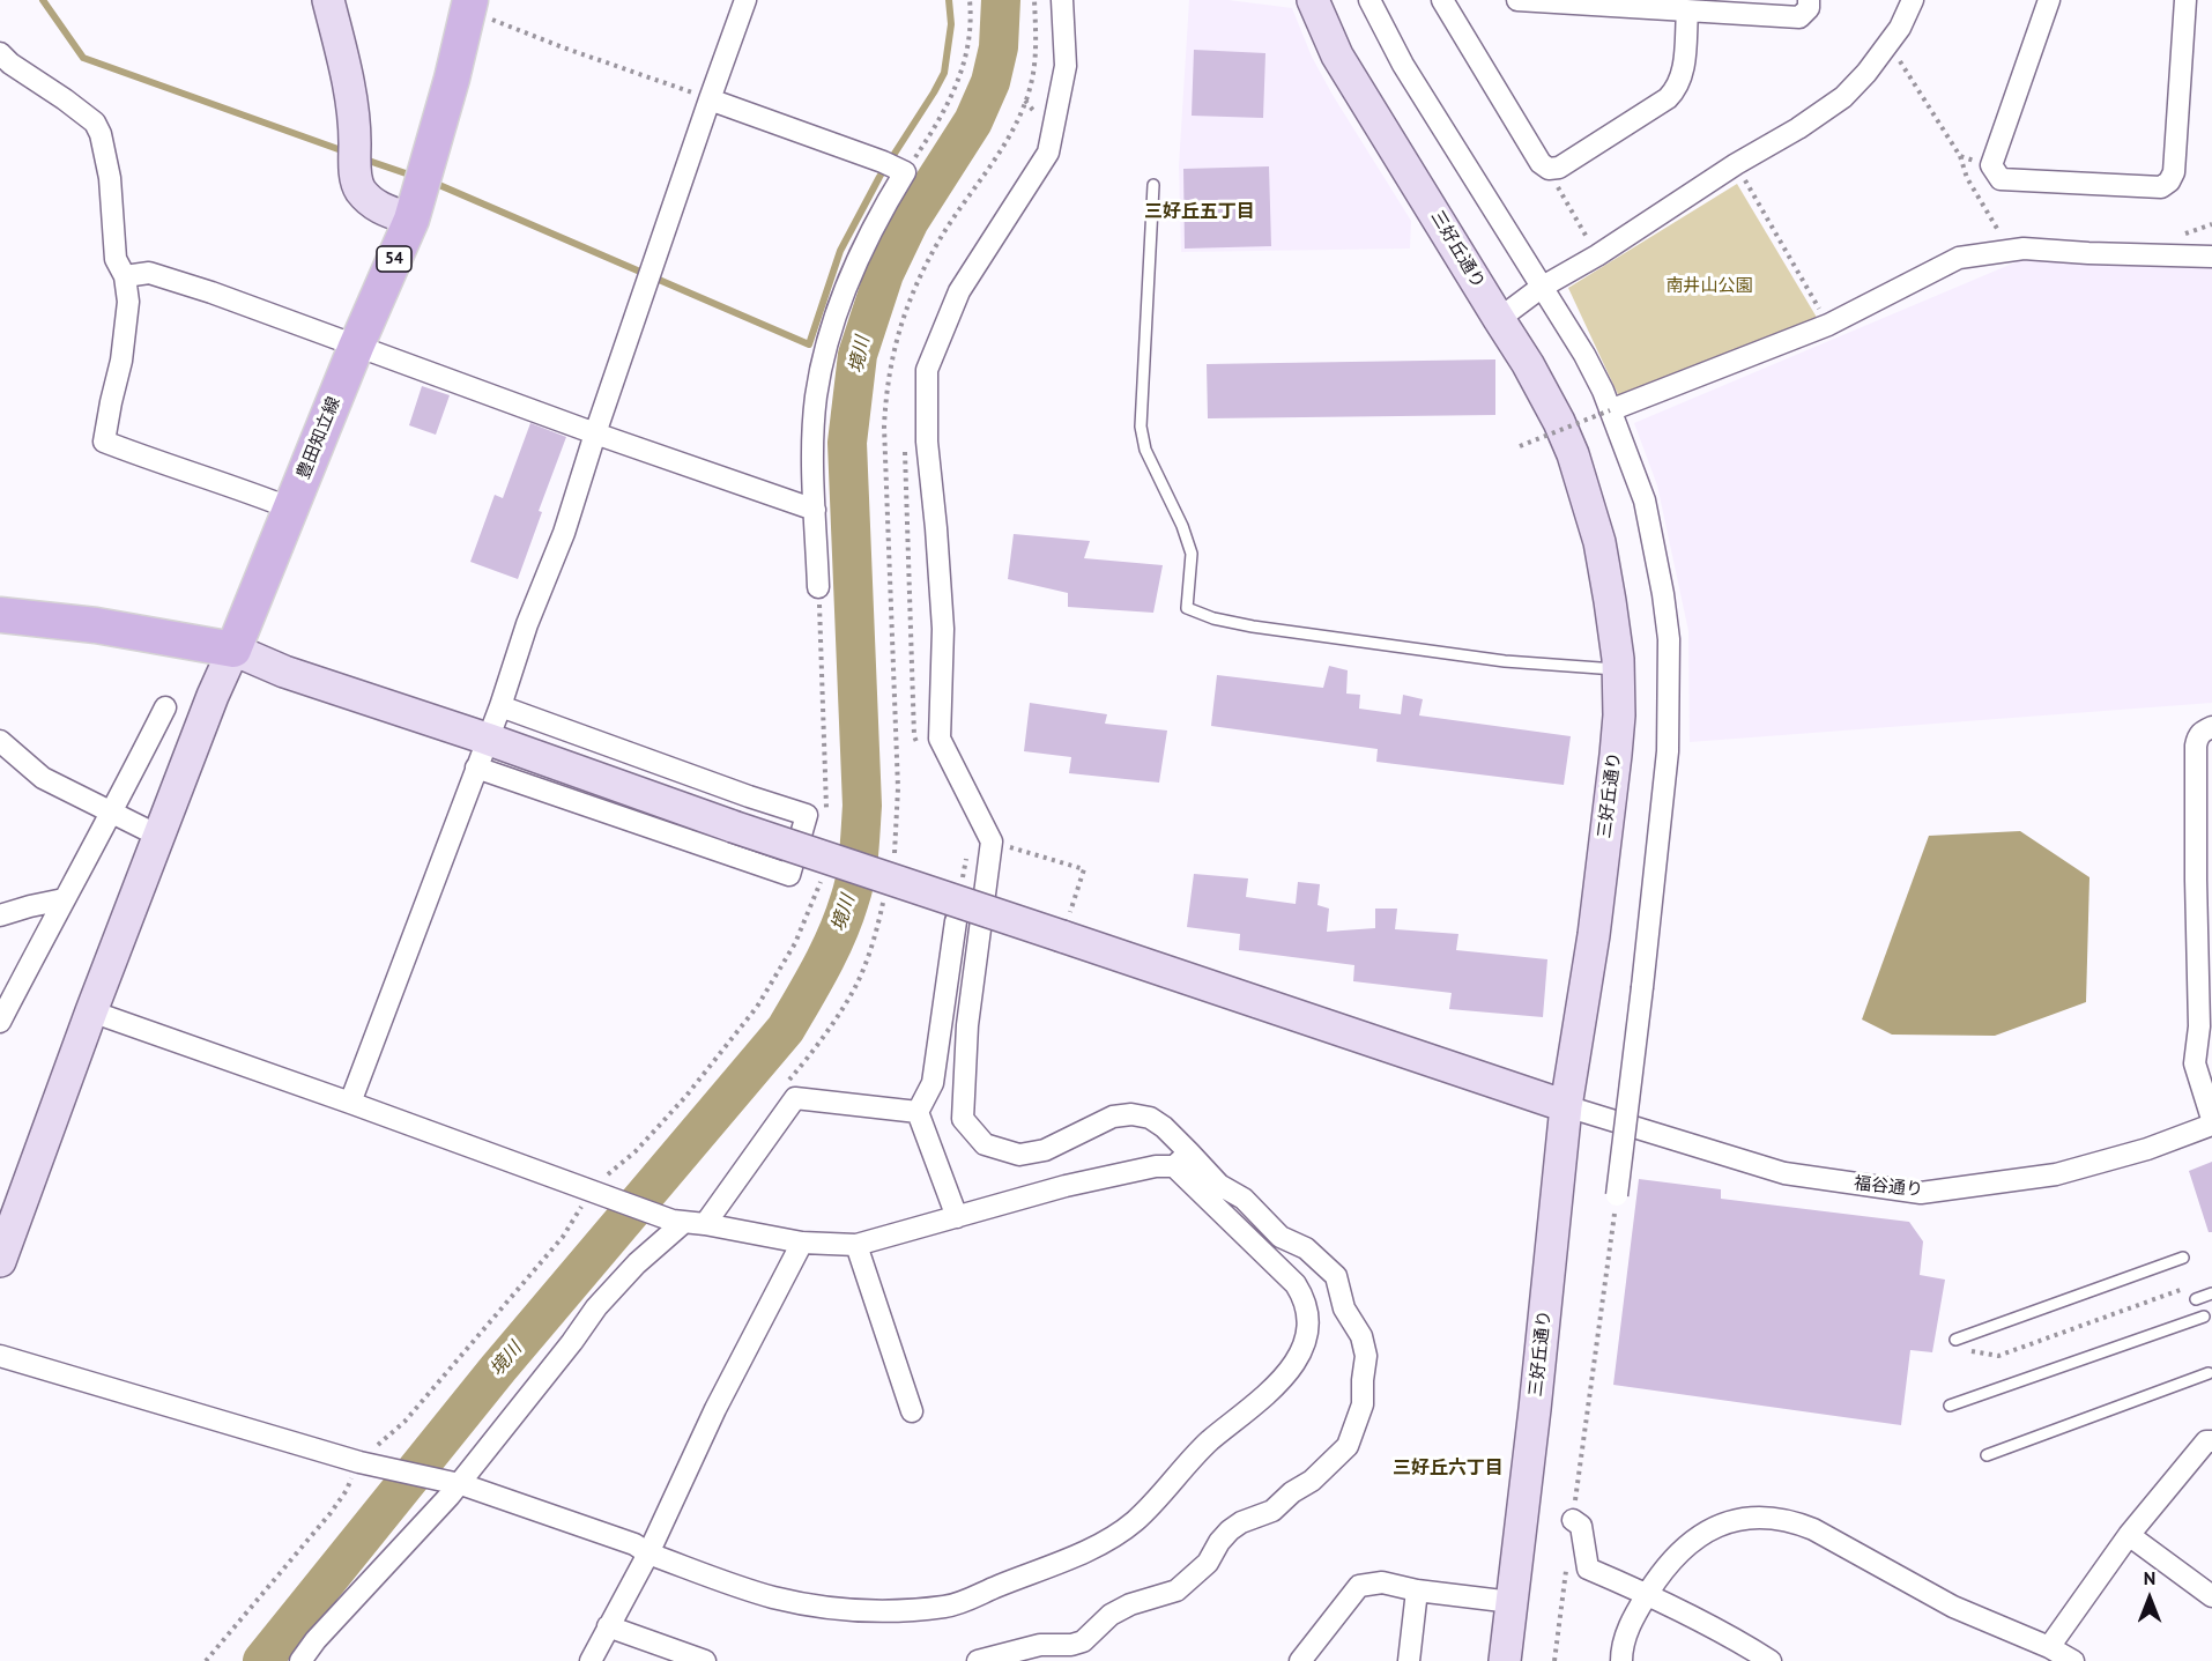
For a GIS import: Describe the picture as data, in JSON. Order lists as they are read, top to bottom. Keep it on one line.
{"streets":{"main road":["54","豊田知立線"],"street":["三好丘通り","福谷通り"]},"crossings":[["三好丘通り","福谷通り"]],"districts":["三好丘五丁目","三好丘六丁目"],"water":["境川"],"parks":["南井山公園"],"north":"top"}
